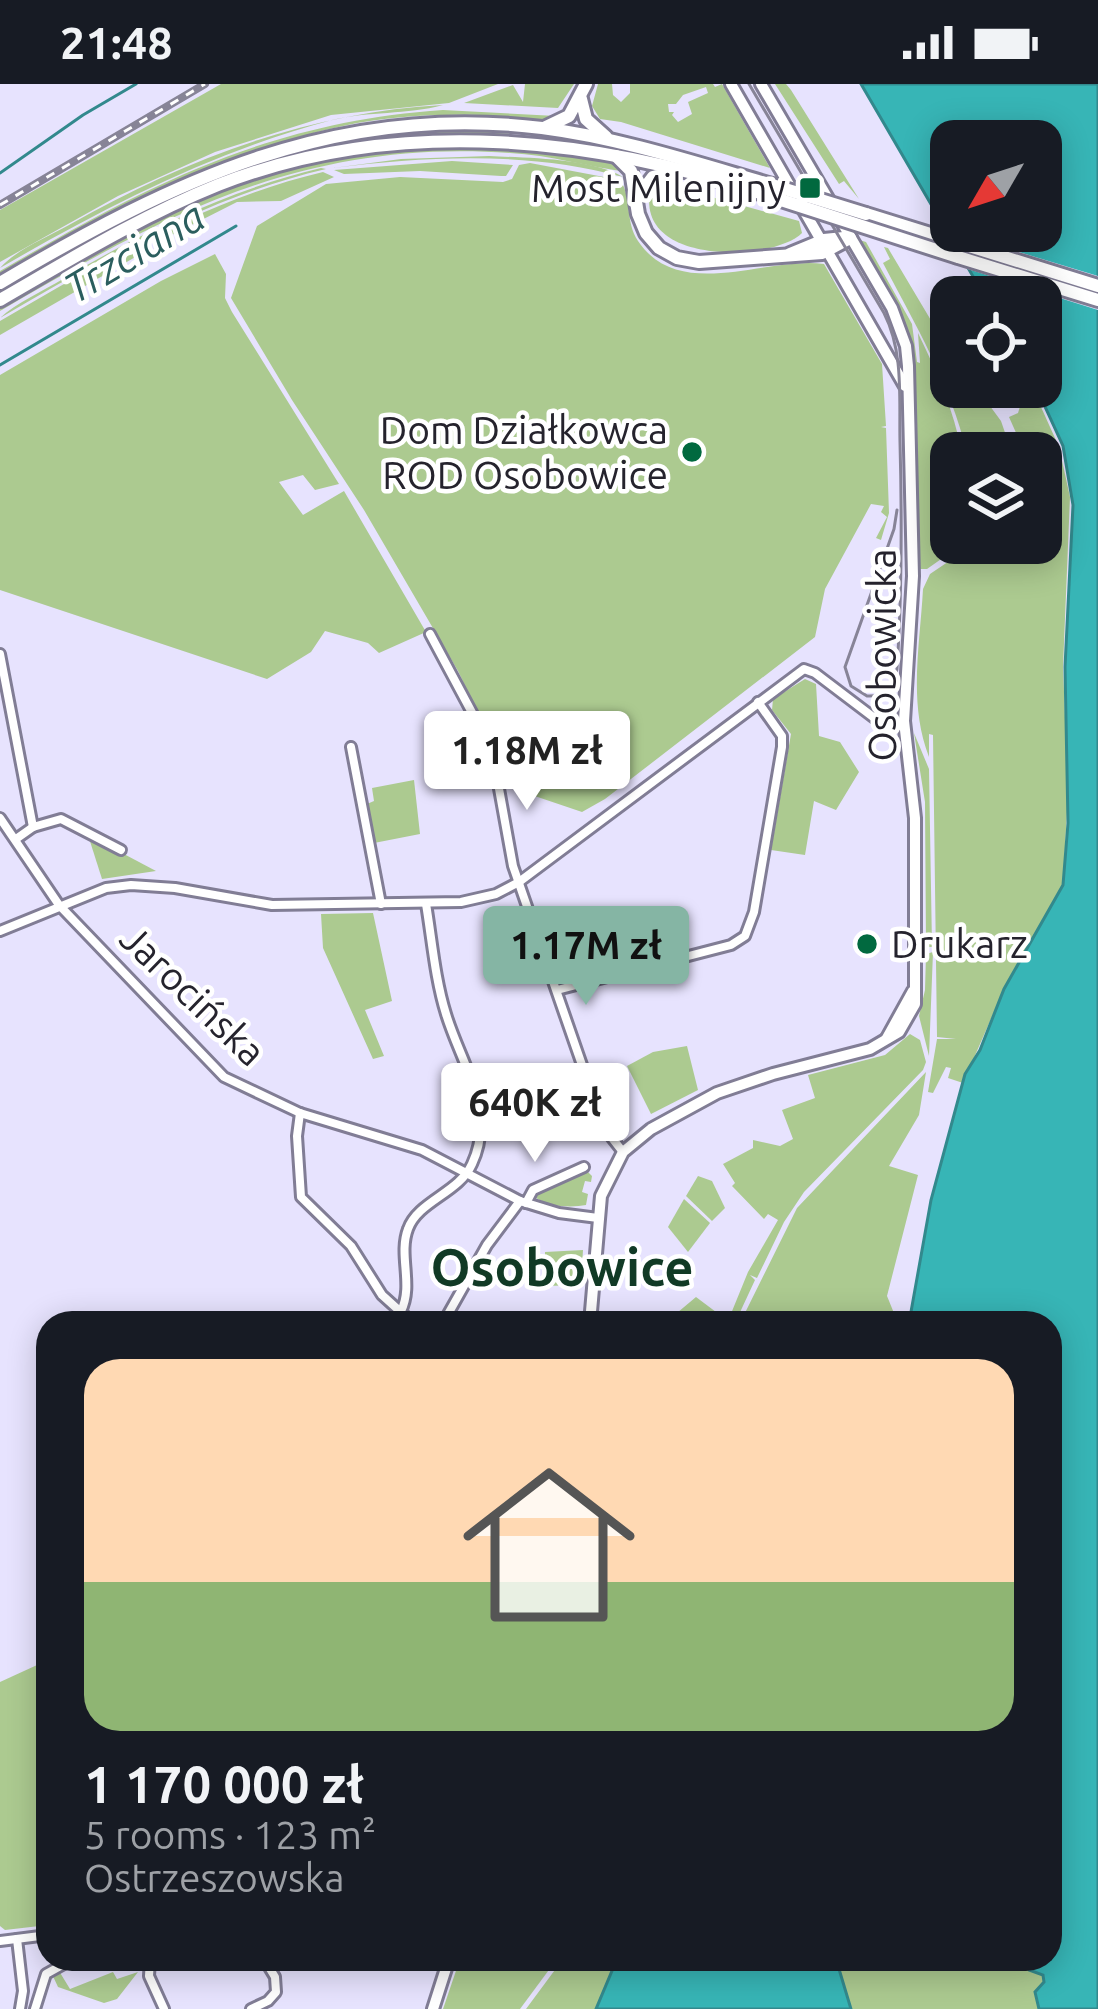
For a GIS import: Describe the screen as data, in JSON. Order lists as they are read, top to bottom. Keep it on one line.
{"streets":{"street":["Osobowicka","Jarocińska"]},"districts":["Osobowice"],"water":["Trzciana"],"places":{"transit":["Most Milenijny"],"other":["Dom Działkowca ROD Osobowice","Drukarz"]},"north":"bottom left","page":{"status":"21:48","price":["1.18M zł","1.17M zł","640K zł"],"list":[{"name":"1 170 000 zł","note":"5 rooms · 123 m² · Ostrzeszowska"}]}}
